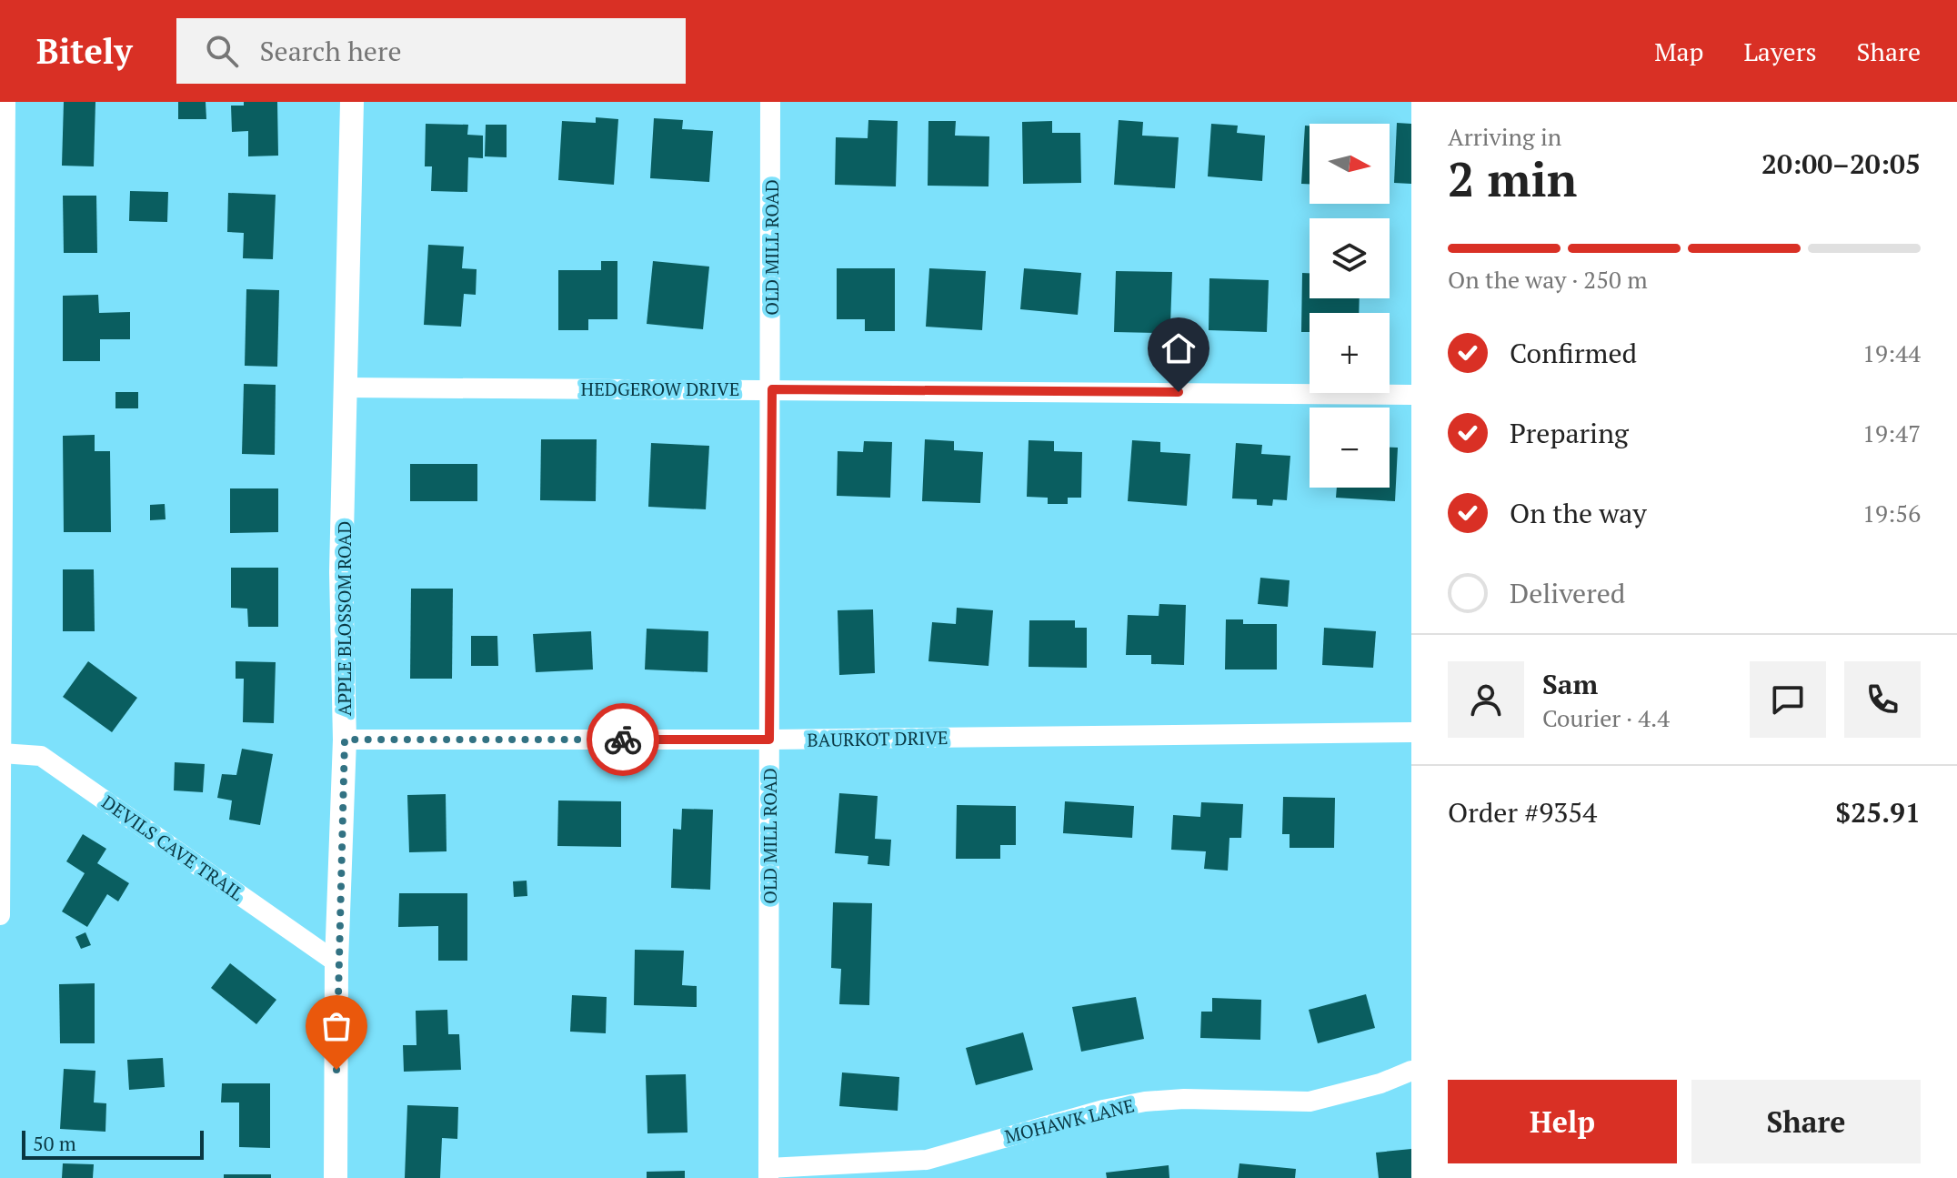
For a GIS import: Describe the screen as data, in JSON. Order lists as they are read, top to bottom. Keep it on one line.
{"streets":{"street":["OLD MILL ROAD","HEDGEROW DRIVE","APPLE BLOSSOM ROAD","BAURKOT DRIVE","DEVILS CAVE TRAIL","MOHAWK LANE"]},"crossings":[["OLD MILL ROAD","HEDGEROW DRIVE"],["OLD MILL ROAD","BAURKOT DRIVE"],["OLD MILL ROAD","MOHAWK LANE"],["HEDGEROW DRIVE","APPLE BLOSSOM ROAD"],["APPLE BLOSSOM ROAD","BAURKOT DRIVE"],["APPLE BLOSSOM ROAD","DEVILS CAVE TRAIL"]],"scale_bar":"50 m","north":"right","page":{"header":"Bitely","search":"Search here","nav":["Map","Layers","Share"],"heading":["2 min","Arriving in","20:00–20:05"],"panel":["Sam","Courier · 4.4","Order #9354","$25.91"],"map_buttons":["+","−"],"bar":"On the way · 250 m","list":[["Confirmed","19:44"],["Preparing","19:47"],["On the way","19:56"],"Delivered"],"buttons":["Help","Share"],"scale":"50 m"}}
